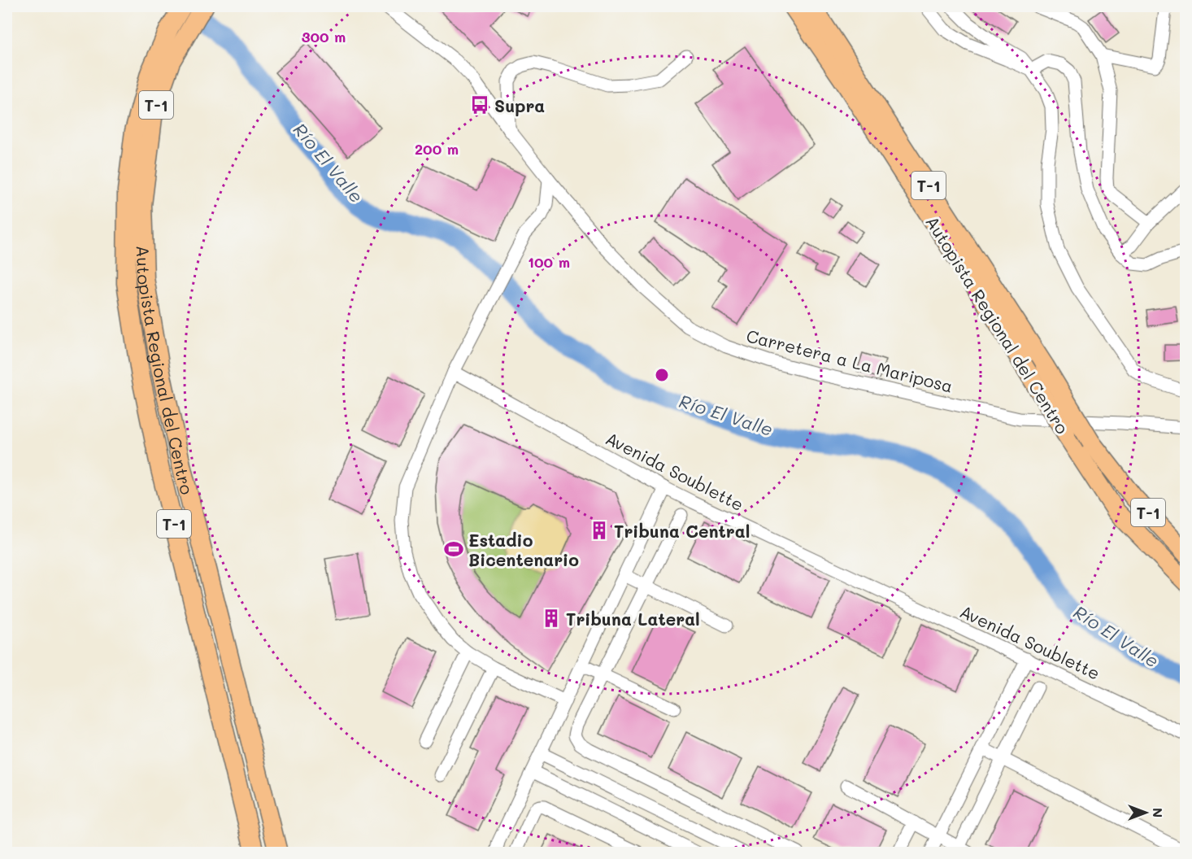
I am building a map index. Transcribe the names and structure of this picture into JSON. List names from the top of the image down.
{
  "streets": {
    "highway": ["T-1", "Autopista Regional del Centro"],
    "street": ["Carretera a La Mariposa", "Avenida Soublette"]
  },
  "water": ["Río El Valle"],
  "places": {
    "bus stop": ["Supra"],
    "building": ["Tribuna Central", "Tribuna Lateral"],
    "sports": ["Estadio Bicentenario"]
  },
  "north": "right",
  "rings": ["300 m", "200 m", "100 m"]
}
